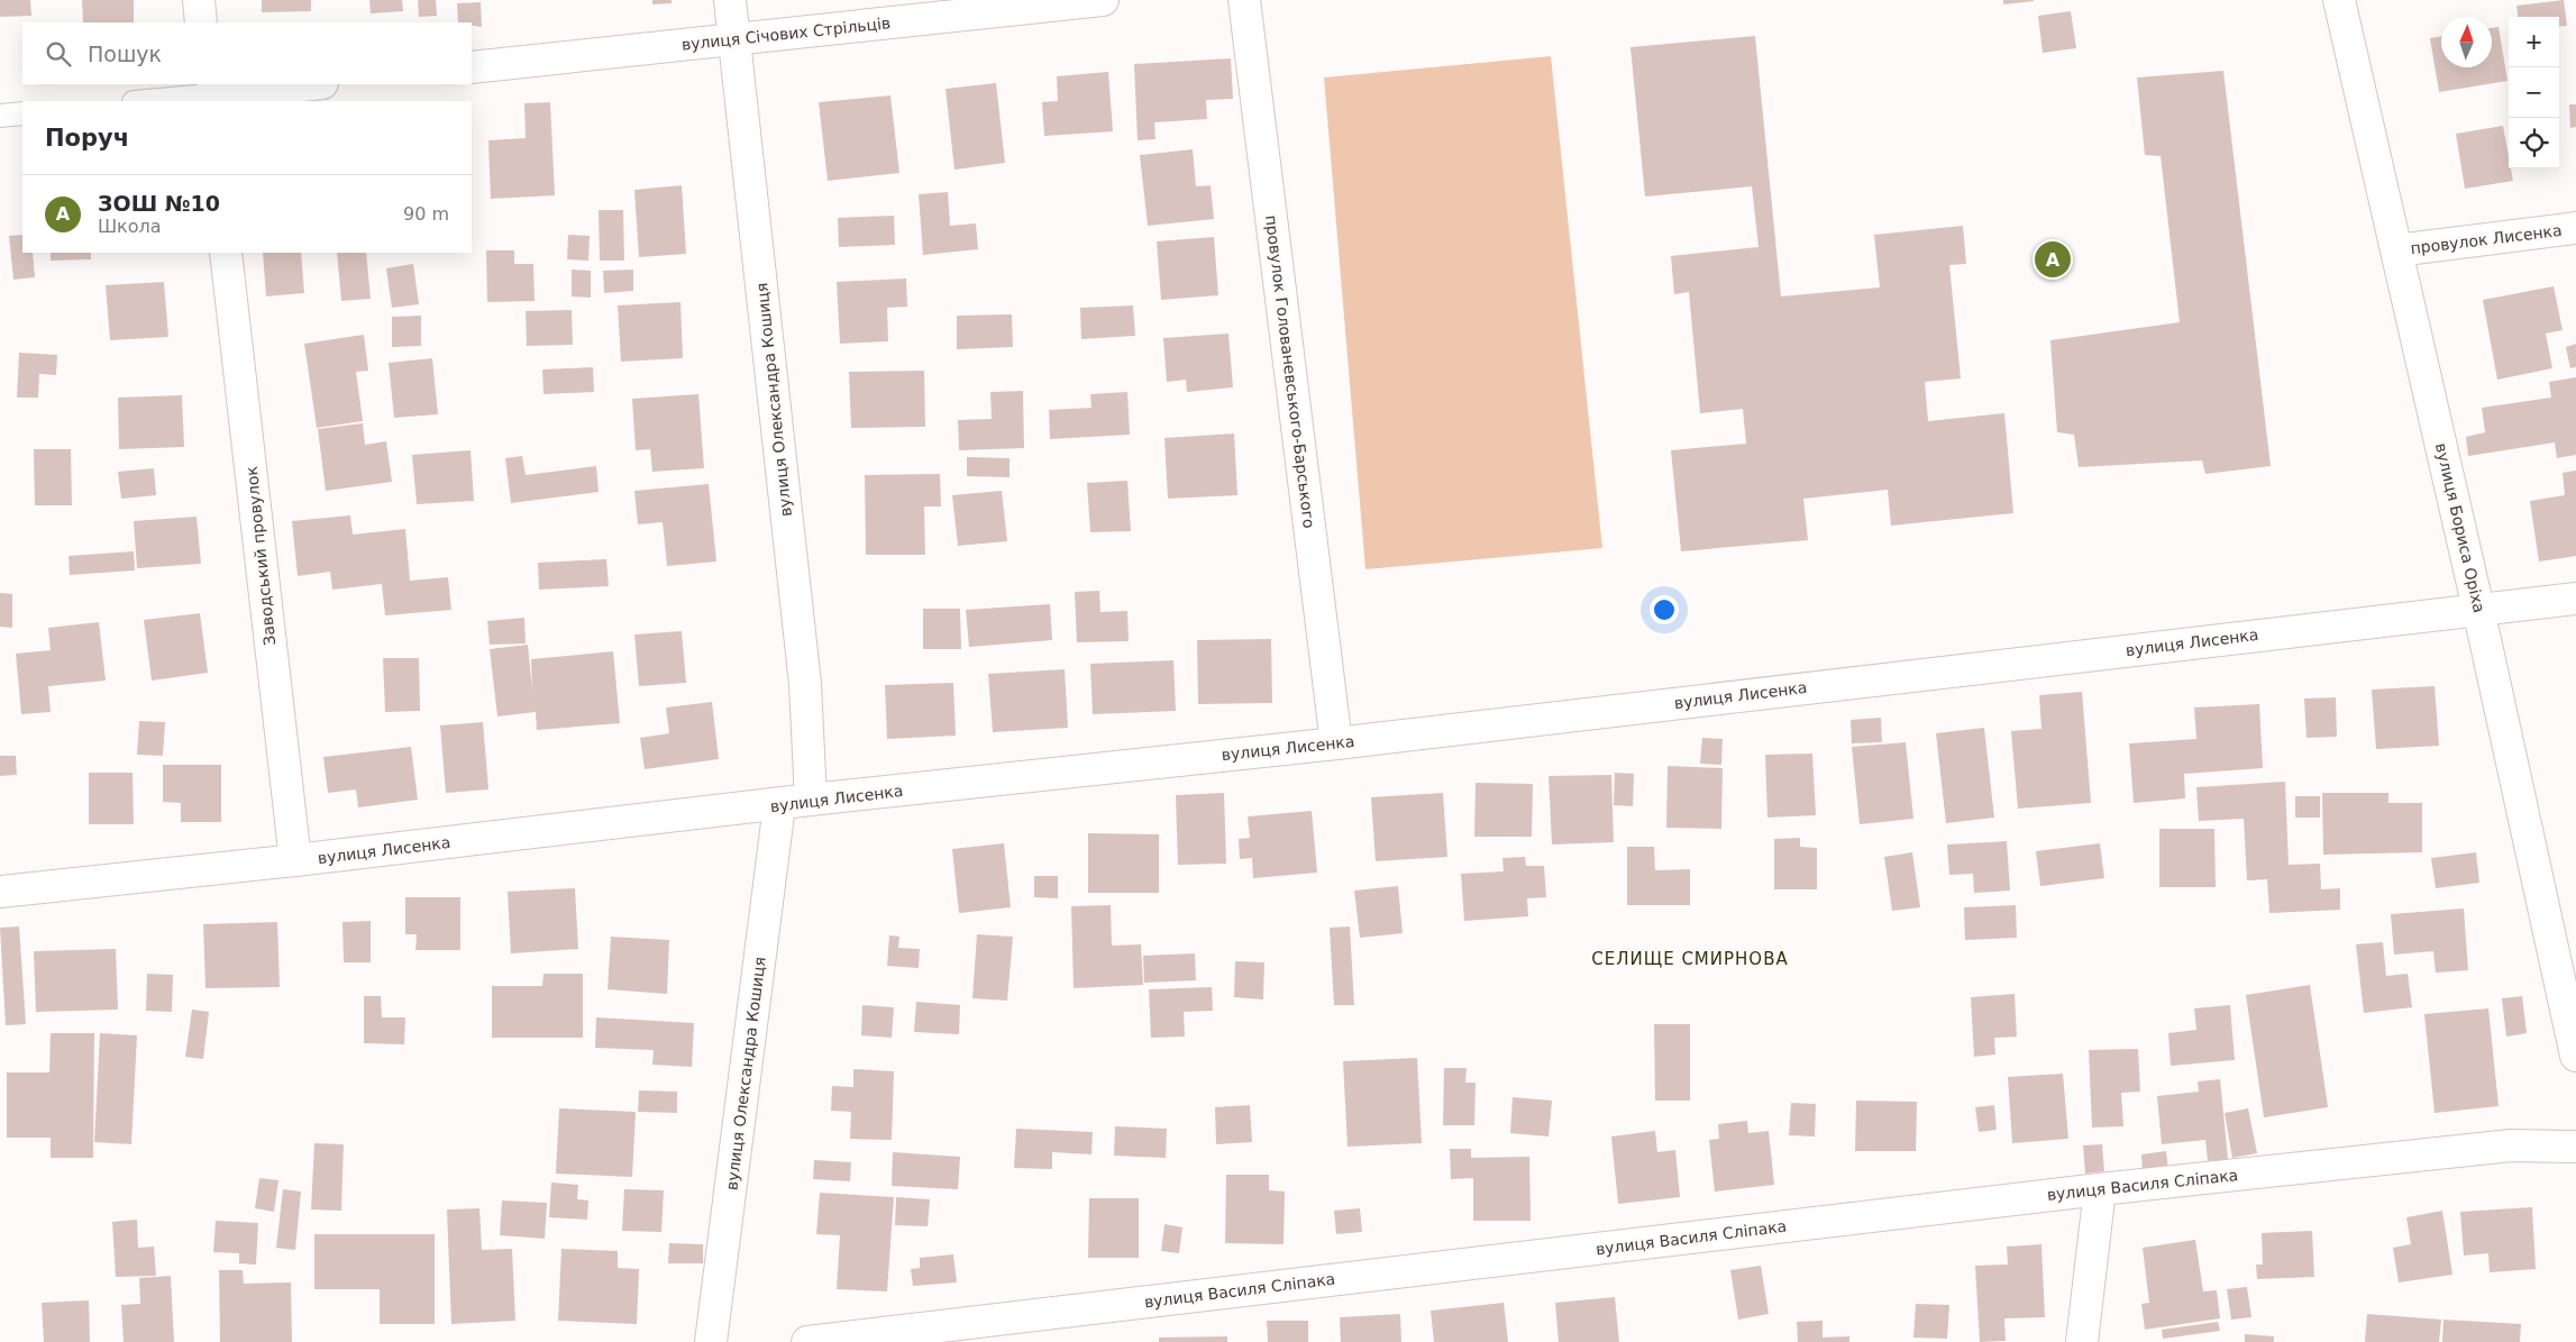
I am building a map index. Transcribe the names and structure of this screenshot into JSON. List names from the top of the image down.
{
  "streets": {
    "street": [
      "вулиця Січових Стрільців",
      "провулок Лисенка",
      "провулок Голованевського-Барського",
      "вулиця Олександра Кошиця",
      "вулиця Бориса Оріха",
      "Заводський провулок",
      "вулиця Лисенка",
      "вулиця Василя Сліпака"
    ]
  },
  "crossings": [
    ["вулиця Січових Стрільців", "вулиця Олександра Кошиця"],
    ["провулок Лисенка", "вулиця Бориса Оріха"],
    ["провулок Голованевського-Барського", "вулиця Лисенка"],
    ["вулиця Олександра Кошиця", "вулиця Лисенка"],
    ["вулиця Бориса Оріха", "вулиця Лисенка"],
    ["Заводський провулок", "вулиця Лисенка"]
  ],
  "districts": ["СЕЛИЩЕ СМИРНОВА"],
  "north": "top",
  "page": {
    "map_buttons": ["+", "−"],
    "search": "Пошук",
    "heading": "Поруч",
    "list": [
      {
        "mark": "A",
        "name": "ЗОШ №10",
        "note": "Школа",
        "value": "90 m"
      }
    ],
    "pins": "A"
  }
}
